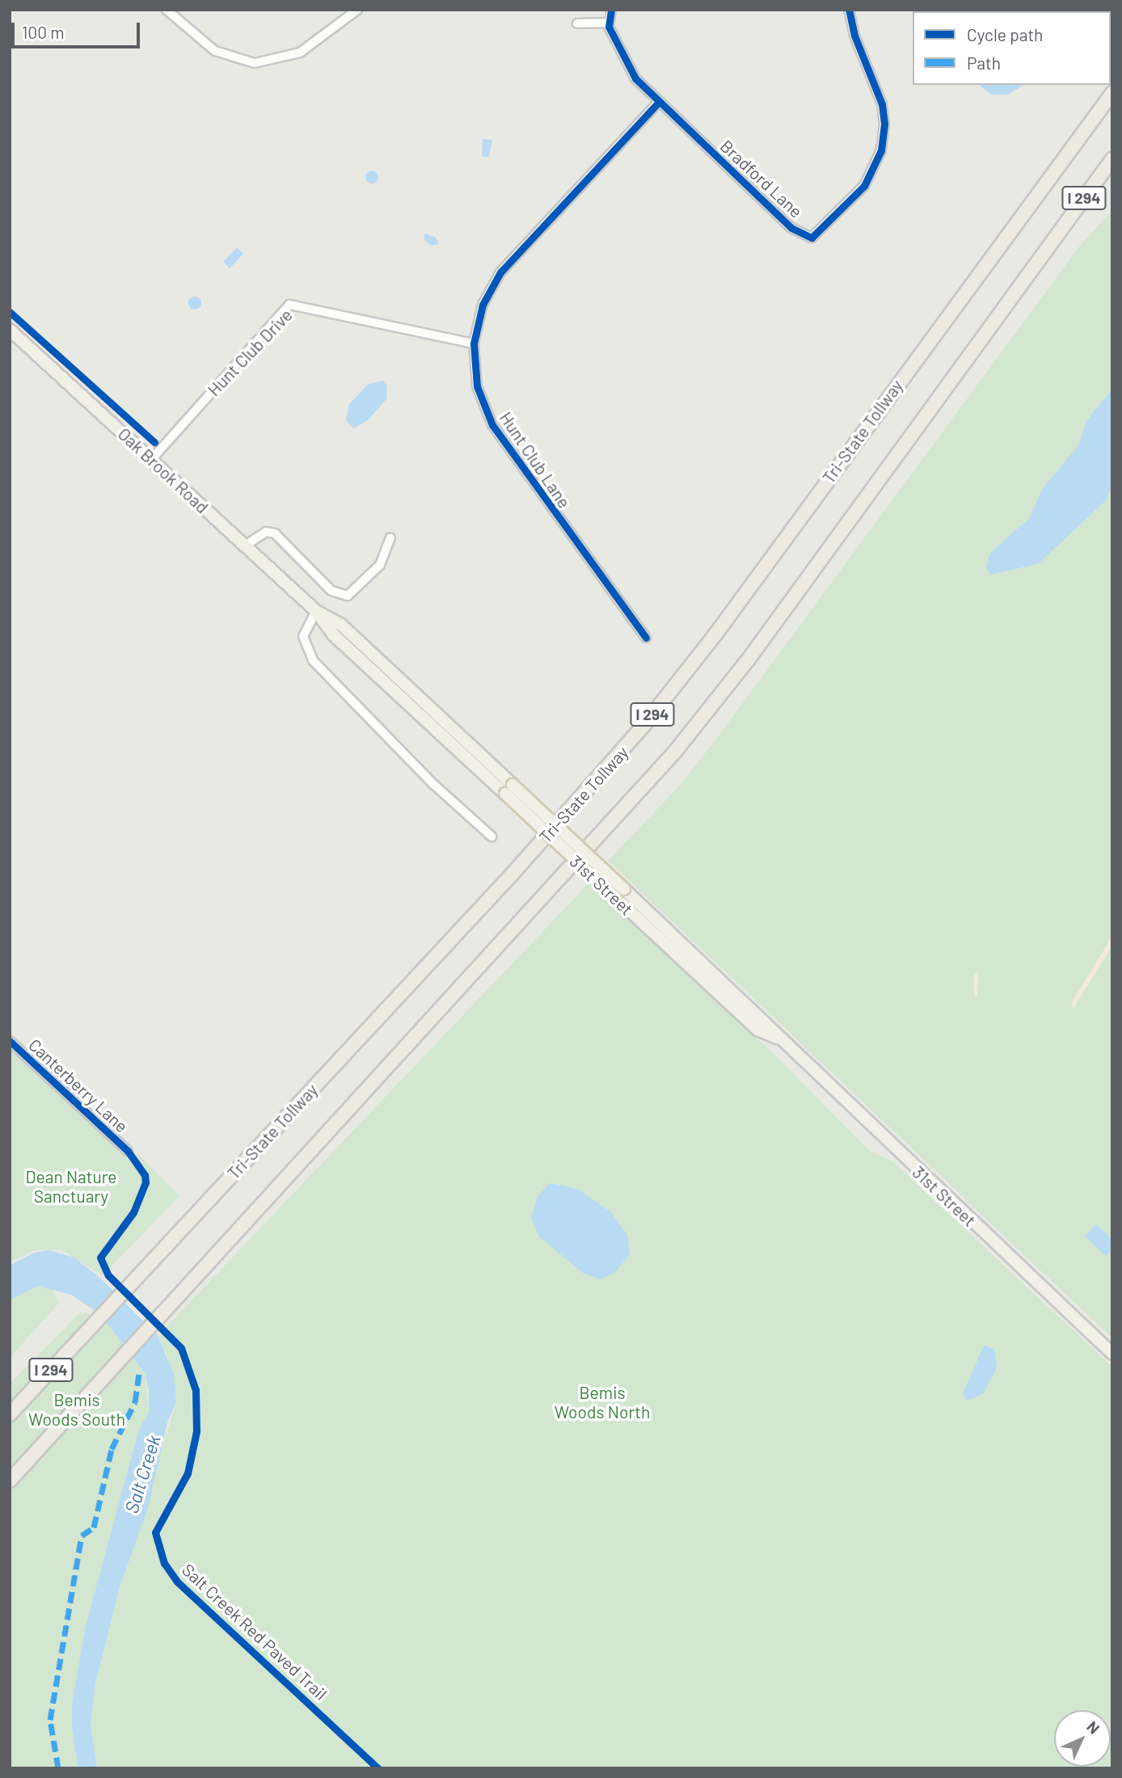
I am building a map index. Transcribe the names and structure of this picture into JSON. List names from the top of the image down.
{
  "streets": {
    "highway": ["I 294", "Tri-State Tollway"],
    "main road": ["Oak Brook Road", "31st Street"],
    "street": [
      "Bradford Lane",
      "Hunt Club Drive",
      "Hunt Club Lane",
      "Canterberry Lane"
    ],
    "cycle path": ["Salt Creek Red Paved Trail"]
  },
  "crossings": [
    ["Bradford Lane", "Hunt Club Lane"],
    ["Hunt Club Drive", "Hunt Club Lane"],
    ["Hunt Club Drive", "Oak Brook Road"],
    ["Oak Brook Road", "31st Street"]
  ],
  "water": ["Salt Creek"],
  "parks": ["Dean Nature Sanctuary", "Bemis Woods North", "Bemis Woods South"],
  "legend": ["Cycle path", "Path"],
  "scale_bar": "100 m",
  "north": "top right"
}
